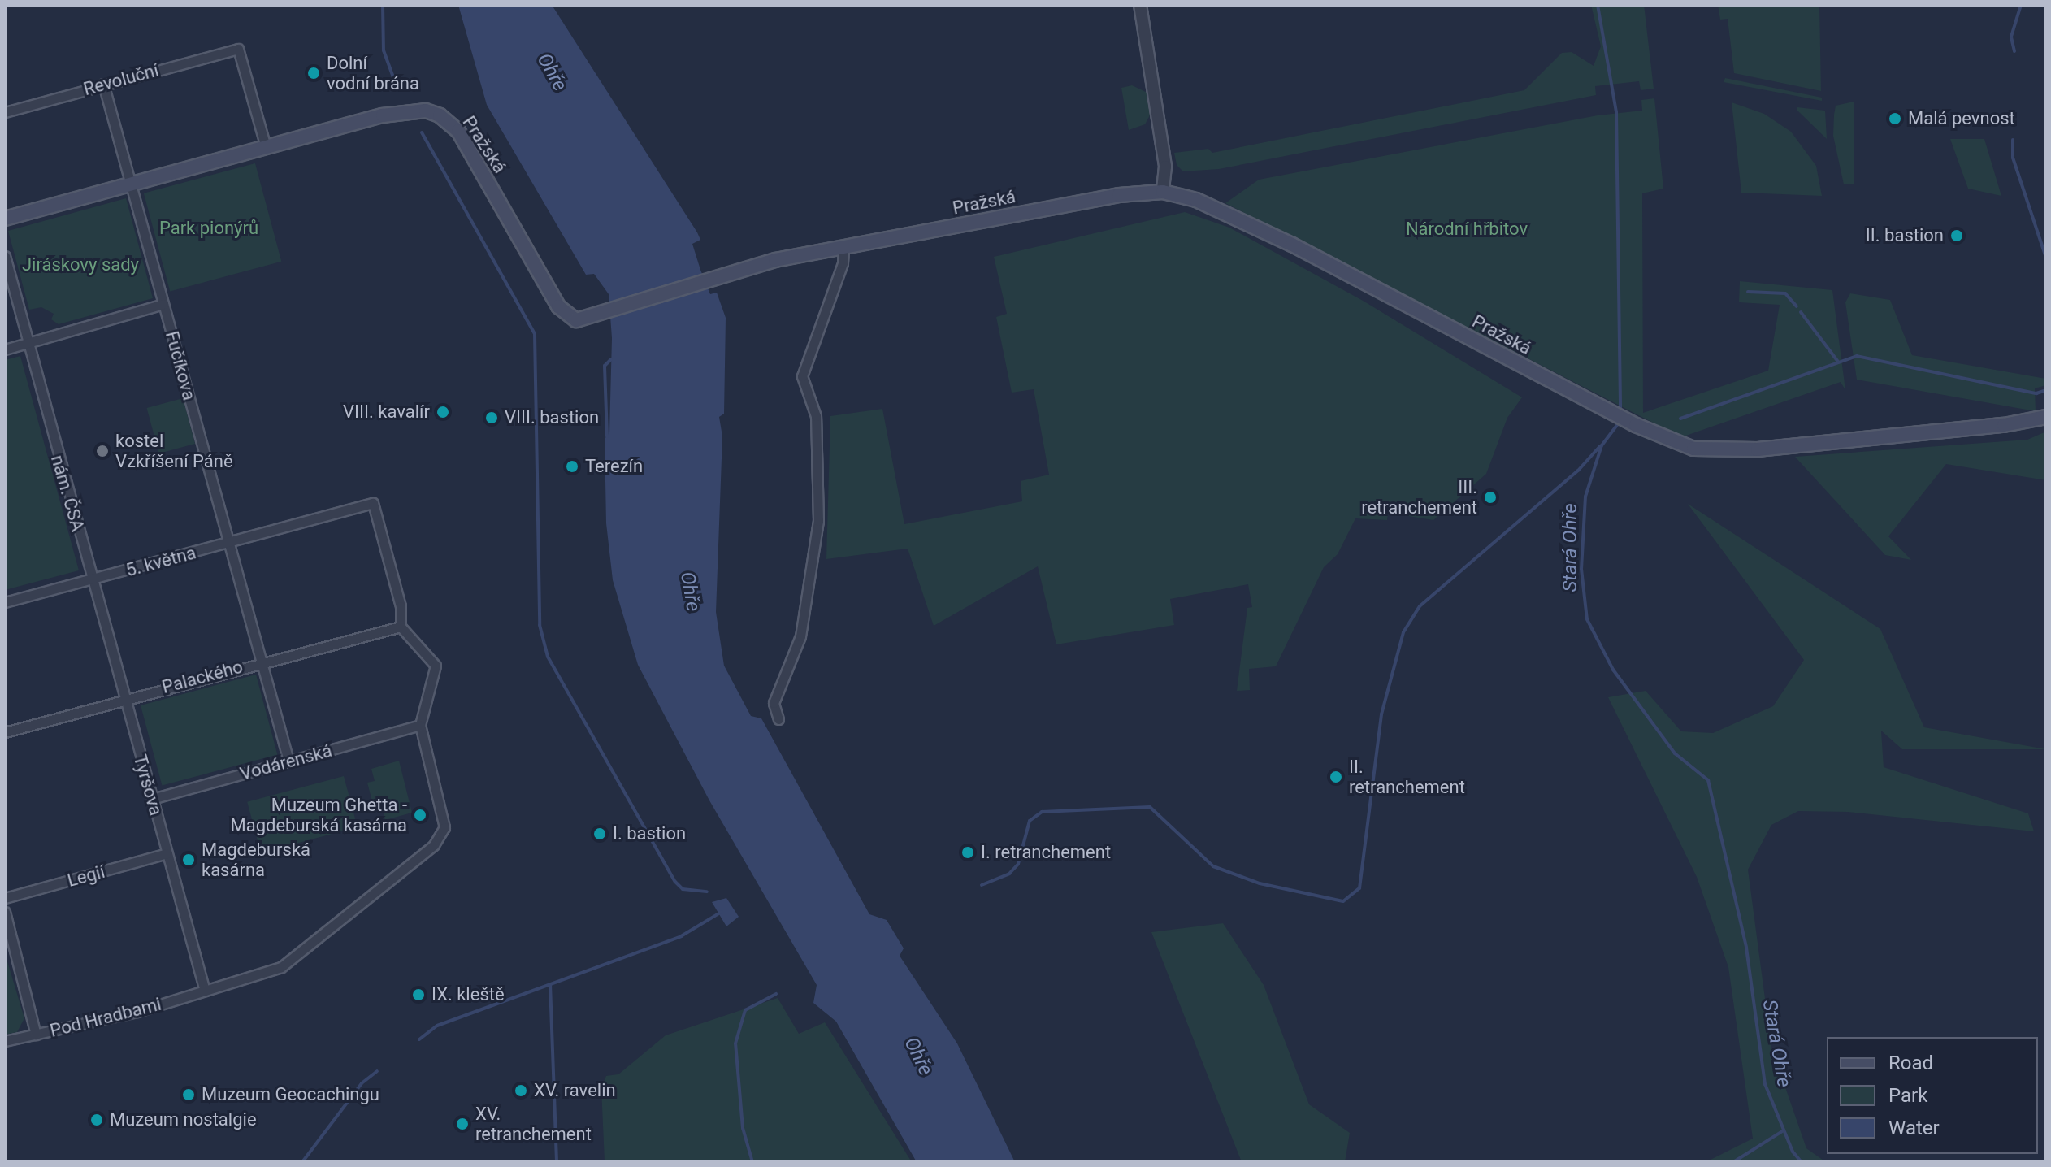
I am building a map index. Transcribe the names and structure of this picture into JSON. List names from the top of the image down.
{
  "streets": {
    "main road": ["Pražská"],
    "street": [
      "Revoluční",
      "Fučíkova",
      "nám. ČSA",
      "5. května",
      "Palackého",
      "Vodárenská",
      "Tyršova",
      "Legií",
      "Pod Hradbami"
    ]
  },
  "crossings": [
    ["Revoluční", "Pražská"],
    ["Revoluční", "Fučíkova"],
    ["Pražská", "Fučíkova"],
    ["Fučíkova", "5. května"],
    ["Fučíkova", "Palackého"],
    ["Fučíkova", "Vodárenská"],
    ["nám. ČSA", "5. května"],
    ["nám. ČSA", "Tyršova"],
    ["5. května", "Palackého"],
    ["5. května", "Tyršova"],
    ["Palackého", "Tyršova"],
    ["Vodárenská", "Tyršova"],
    ["Vodárenská", "Pod Hradbami"],
    ["Tyršova", "Legií"],
    ["Tyršova", "Pod Hradbami"]
  ],
  "water": ["Ohře", "Stará Ohře"],
  "parks": ["Park pionýrů", "Národní hřbitov", "Jiráskovy sady"],
  "places": [
    "Dolní vodní brána",
    "Malá pevnost",
    "II. bastion",
    "VIII. kavalír",
    "VIII. bastion",
    "kostel Vzkříšení Páně",
    "Terezín",
    "III. retranchement",
    "II. retranchement",
    "Muzeum Ghetta - Magdeburská kasárna",
    "I. bastion",
    "I. retranchement",
    "Magdeburská kasárna",
    "IX. kleště",
    "XV. ravelin",
    "Muzeum Geocachingu",
    "Muzeum nostalgie",
    "XV. retranchement"
  ],
  "legend": ["Road", "Park", "Water"]
}
